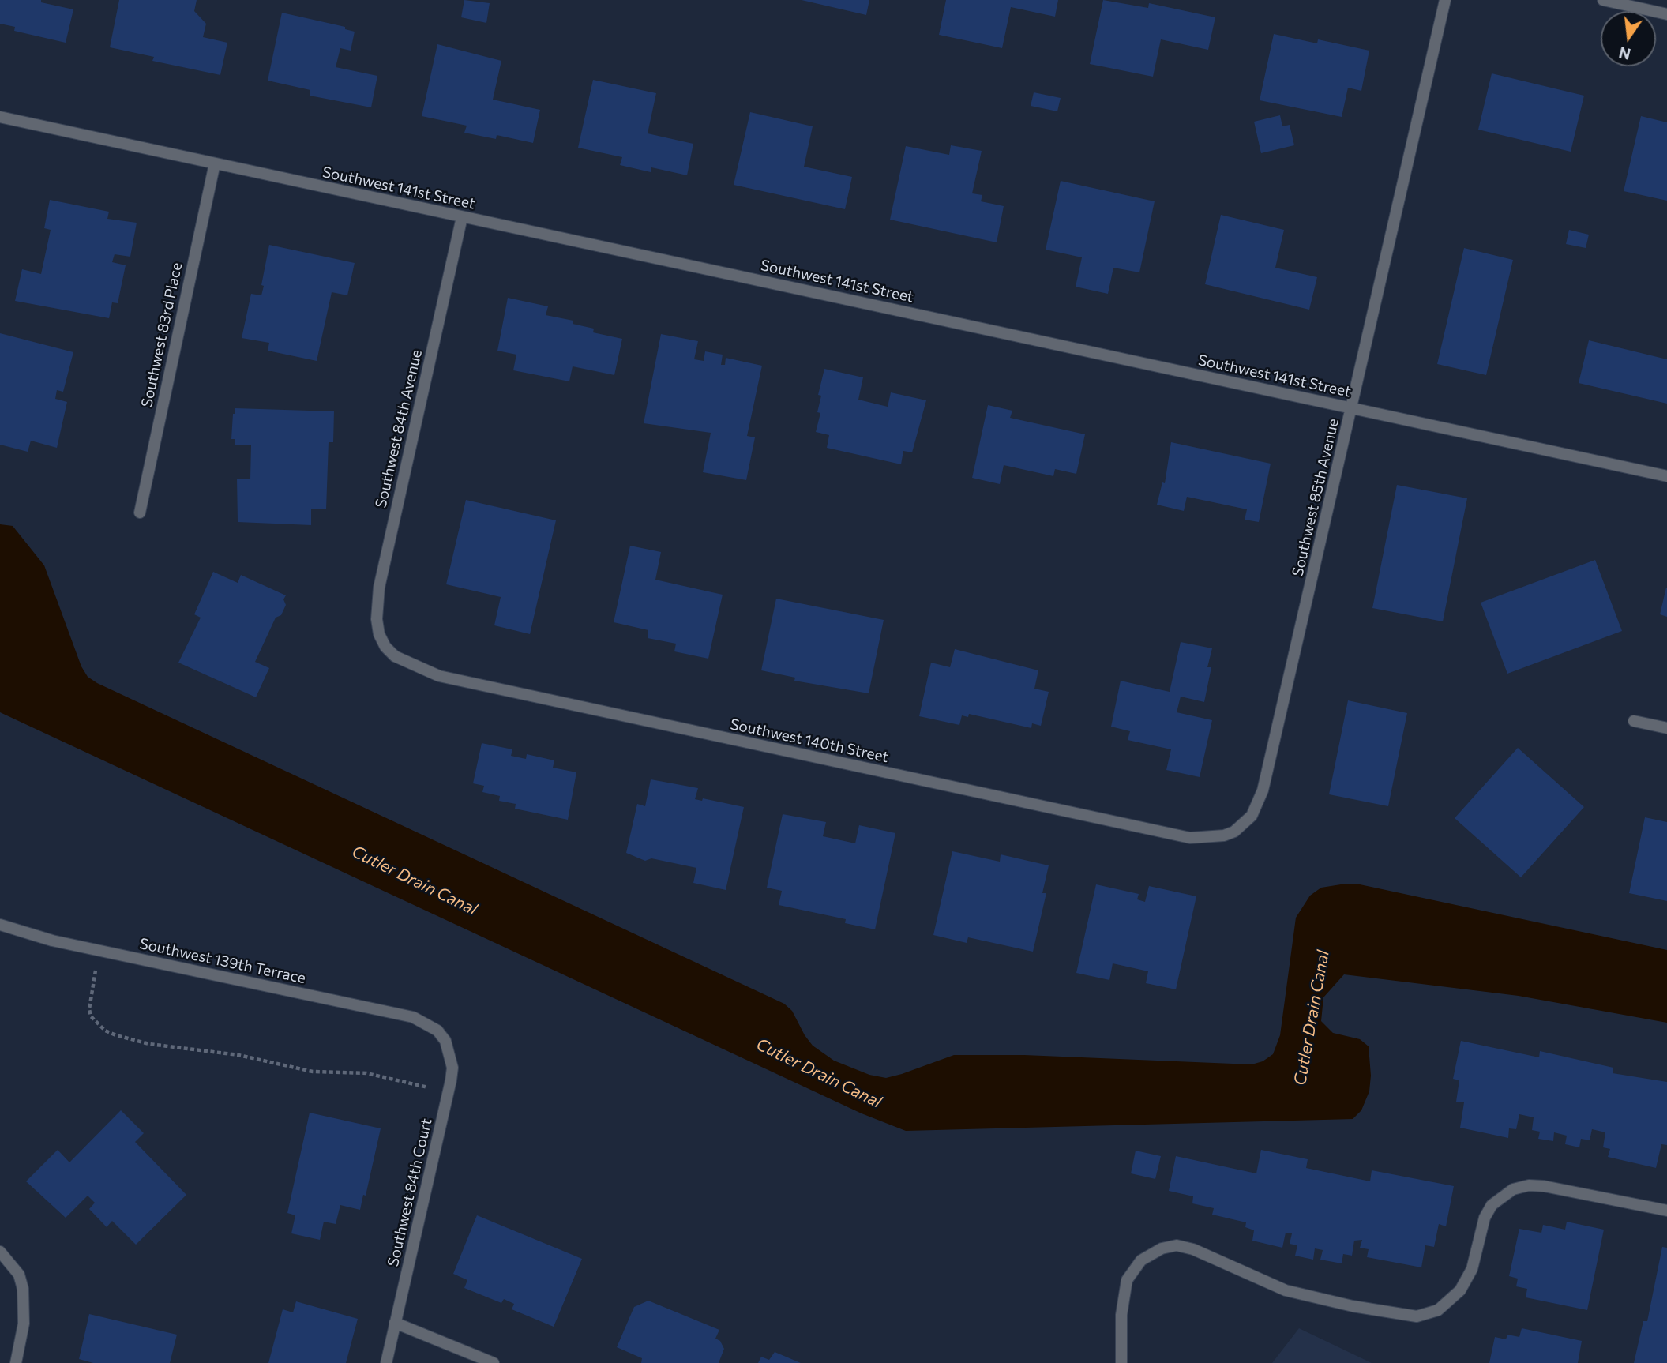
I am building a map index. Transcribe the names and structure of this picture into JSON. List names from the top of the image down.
{
  "streets": {
    "street": [
      "Southwest 141st Street",
      "Southwest 83rd Place",
      "Southwest 84th Avenue",
      "Southwest 85th Avenue",
      "Southwest 140th Street",
      "Southwest 139th Terrace",
      "Southwest 84th Court"
    ]
  },
  "crossings": [
    ["Southwest 141st Street", "Southwest 83rd Place"],
    ["Southwest 141st Street", "Southwest 84th Avenue"],
    ["Southwest 141st Street", "Southwest 85th Avenue"],
    ["Southwest 84th Avenue", "Southwest 140th Street"],
    ["Southwest 85th Avenue", "Southwest 140th Street"],
    ["Southwest 139th Terrace", "Southwest 84th Court"]
  ],
  "water": ["Cutler Drain Canal"],
  "north": "bottom"
}
